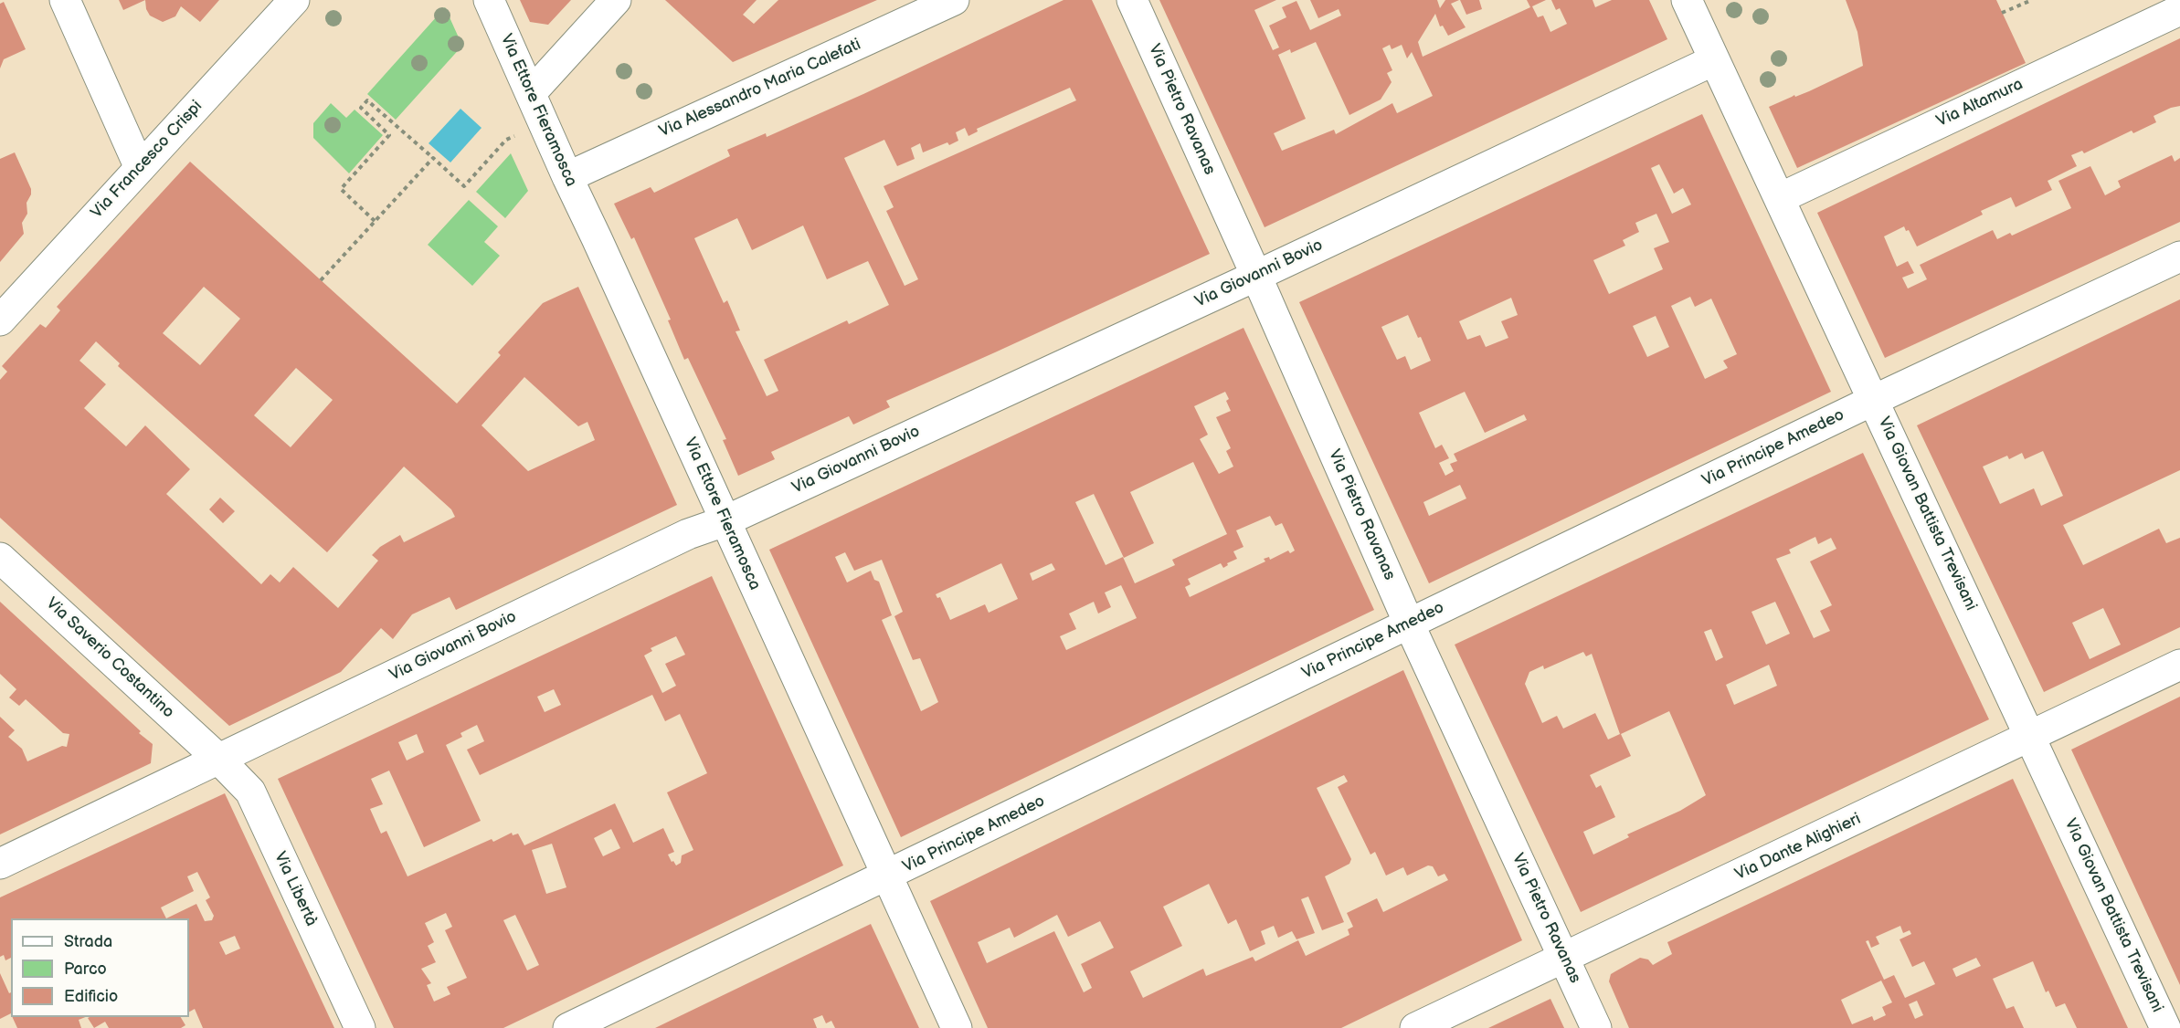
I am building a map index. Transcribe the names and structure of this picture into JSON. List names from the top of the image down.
{
  "streets": {
    "street": [
      "Via Alessandro Maria Calefati",
      "Via Altamura",
      "Via Pietro Ravanas",
      "Via Ettore Fieramosca",
      "Via Francesco Crispi",
      "Via Giovanni Bovio",
      "Via Principe Amedeo",
      "Via Giovan Battista Trevisani",
      "Via Saverio Costantino",
      "Via Dante Alighieri",
      "Via Libertà"
    ]
  },
  "crossings": [
    ["Via Alessandro Maria Calefati", "Via Ettore Fieramosca"],
    ["Via Altamura", "Via Giovan Battista Trevisani"],
    ["Via Pietro Ravanas", "Via Giovanni Bovio"],
    ["Via Pietro Ravanas", "Via Principe Amedeo"],
    ["Via Pietro Ravanas", "Via Dante Alighieri"],
    ["Via Ettore Fieramosca", "Via Giovanni Bovio"],
    ["Via Ettore Fieramosca", "Via Principe Amedeo"],
    ["Via Giovanni Bovio", "Via Giovan Battista Trevisani"],
    ["Via Giovanni Bovio", "Via Saverio Costantino"],
    ["Via Giovanni Bovio", "Via Libertà"],
    ["Via Principe Amedeo", "Via Giovan Battista Trevisani"],
    ["Via Giovan Battista Trevisani", "Via Dante Alighieri"],
    ["Via Saverio Costantino", "Via Libertà"]
  ],
  "legend": ["Strada", "Parco", "Edificio"]
}
